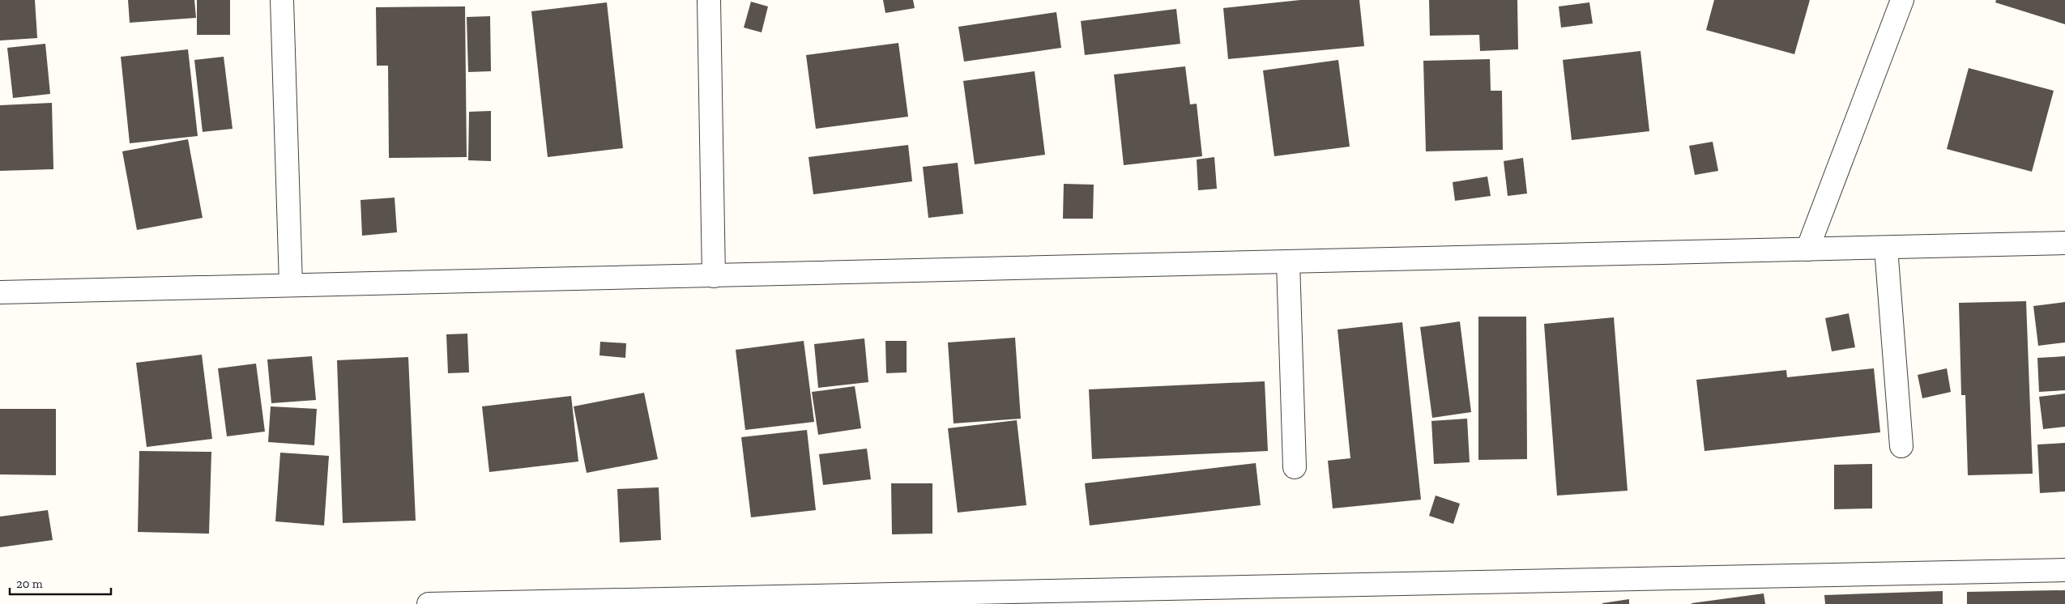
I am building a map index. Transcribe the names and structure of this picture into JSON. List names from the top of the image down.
{
  "scale_bar": "20 m"
}
